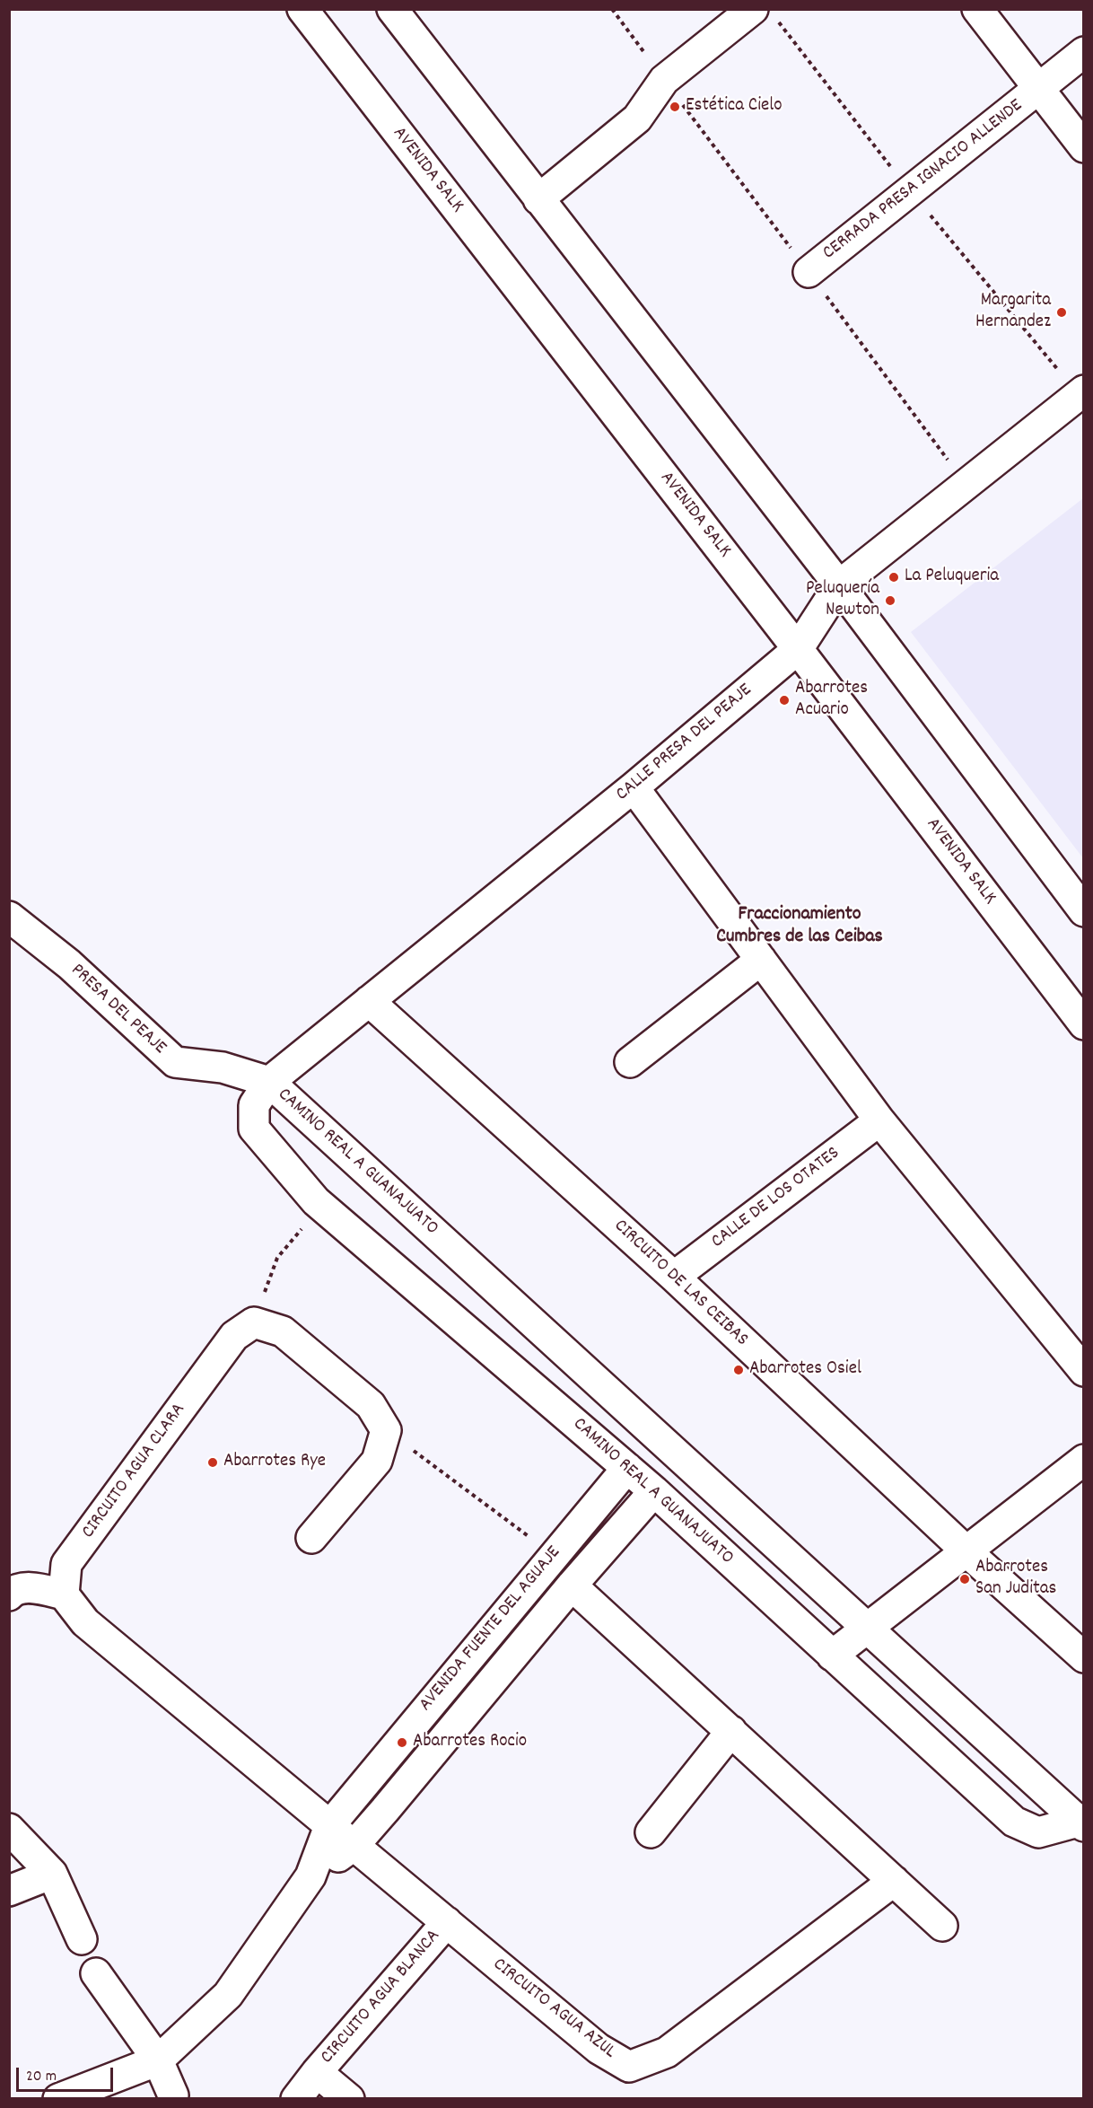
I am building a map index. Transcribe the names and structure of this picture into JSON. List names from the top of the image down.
{
  "streets": {
    "street": [
      "AVENIDA SALK",
      "CERRADA PRESA IGNACIO ALLENDE",
      "CALLE PRESA DEL PEAJE",
      "PRESA DEL PEAJE",
      "CAMINO REAL A GUANAJUATO",
      "CALLE DE LOS OTATES",
      "CIRCUITO DE LAS CEIBAS",
      "CIRCUITO AGUA CLARA",
      "AVENIDA FUENTE DEL AGUAJE",
      "CIRCUITO AGUA BLANCA",
      "CIRCUITO AGUA AZUL"
    ]
  },
  "crossings": [
    ["AVENIDA SALK", "CALLE PRESA DEL PEAJE"],
    ["CALLE PRESA DEL PEAJE", "PRESA DEL PEAJE"],
    ["CALLE PRESA DEL PEAJE", "CAMINO REAL A GUANAJUATO"],
    ["CALLE PRESA DEL PEAJE", "CIRCUITO DE LAS CEIBAS"],
    ["PRESA DEL PEAJE", "CAMINO REAL A GUANAJUATO"],
    ["CAMINO REAL A GUANAJUATO", "AVENIDA FUENTE DEL AGUAJE"],
    ["CALLE DE LOS OTATES", "CIRCUITO DE LAS CEIBAS"],
    ["AVENIDA FUENTE DEL AGUAJE", "CIRCUITO AGUA AZUL"],
    ["CIRCUITO AGUA BLANCA", "CIRCUITO AGUA AZUL"]
  ],
  "districts": ["Fraccionamiento Cumbres de las Ceibas"],
  "places": [
    "Estética Cielo",
    "Margarita Hernandez",
    "La Peluqueria",
    "Peluquería Newton",
    "Abarrotes Acuario",
    "Abarrotes Osiel",
    "Abarrotes Rye",
    "Abarrotes San Juditas",
    "Abarrotes Rocio"
  ],
  "scale_bar": "20 m"
}
